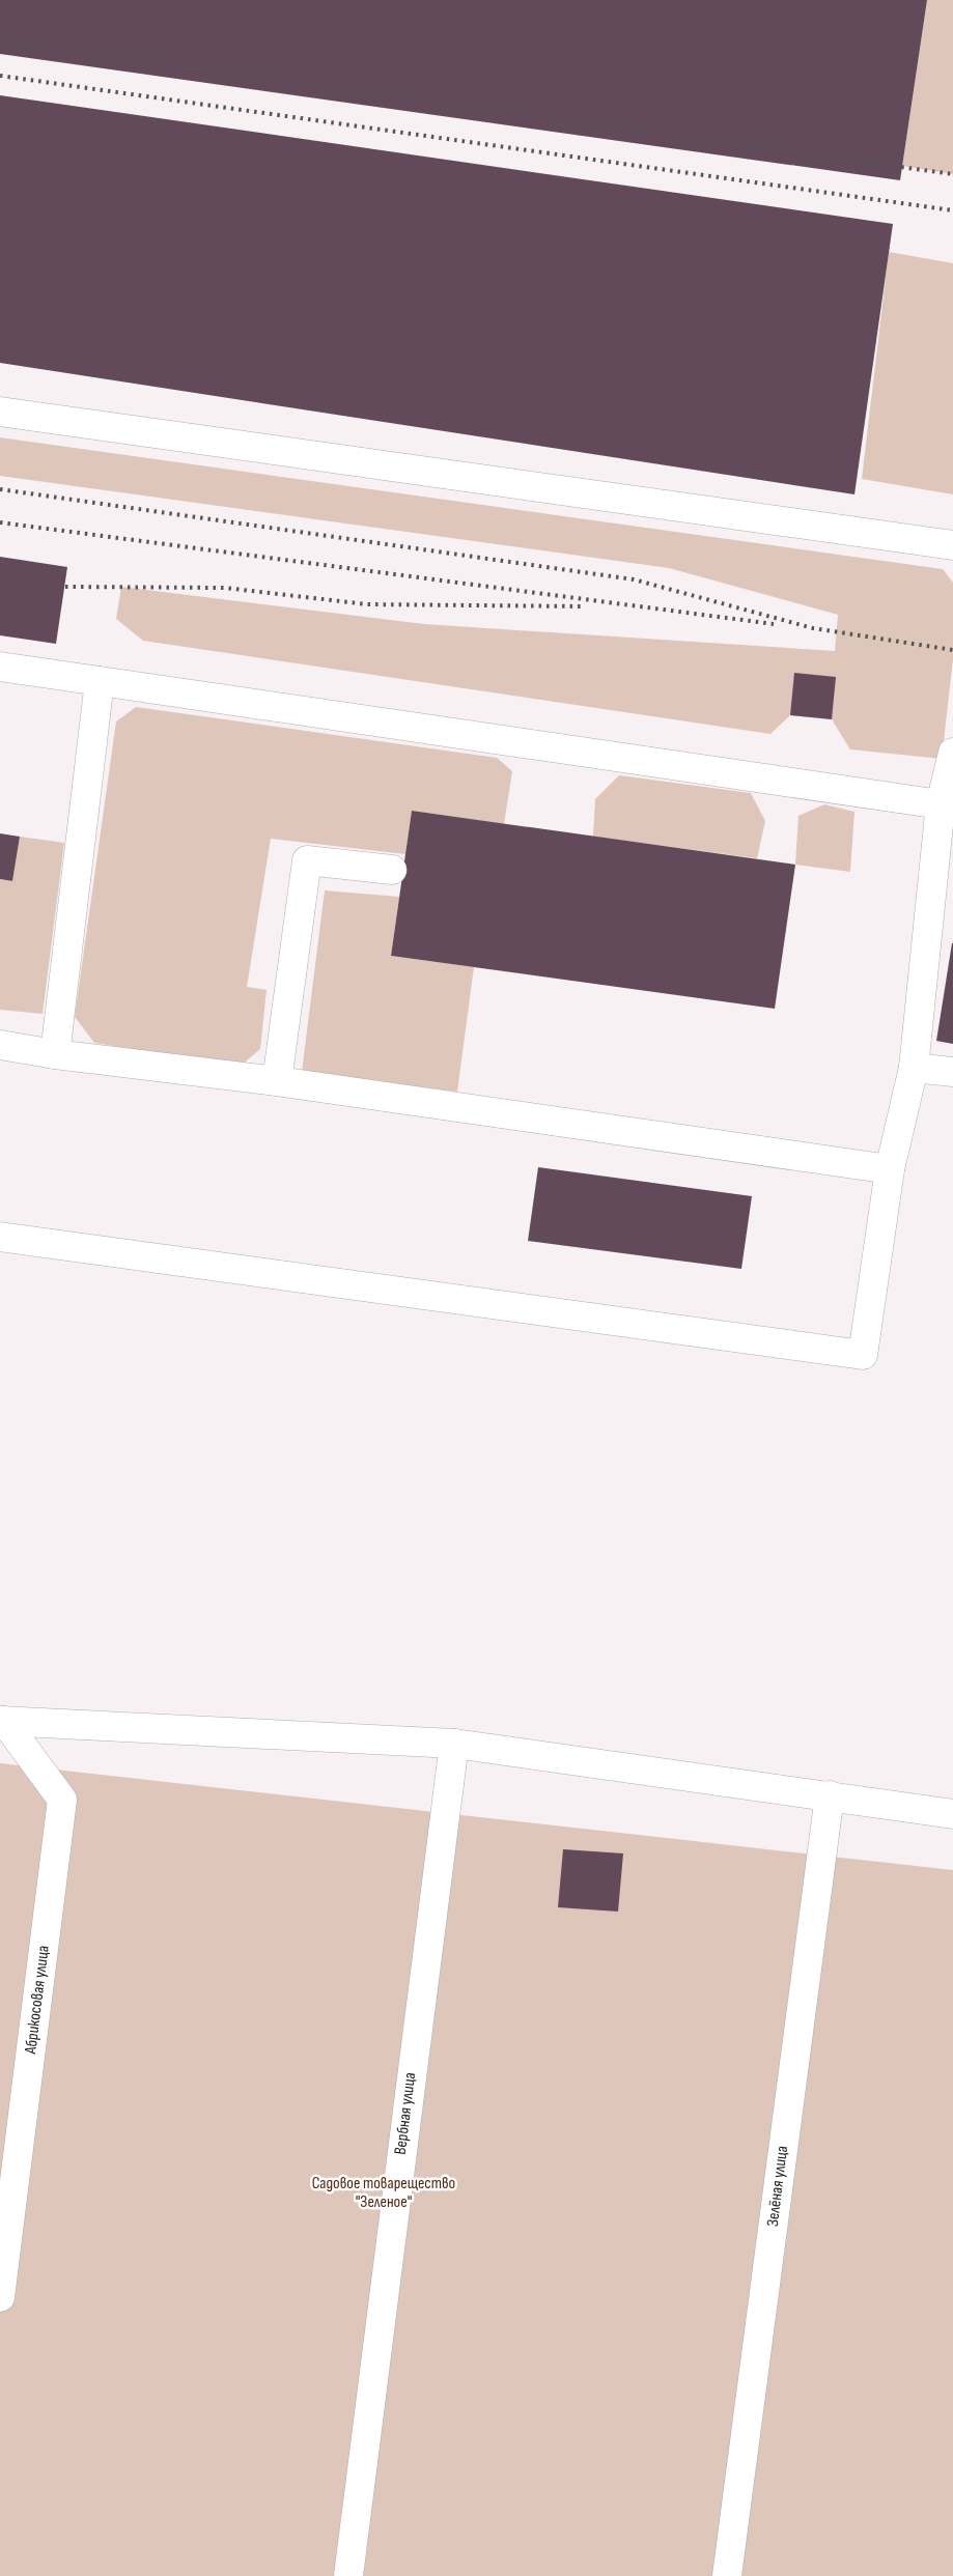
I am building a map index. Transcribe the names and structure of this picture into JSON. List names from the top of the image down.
{
  "streets": {
    "street": ["Абрикосовая улица", "Вербная улица", "Зелёная улица"]
  },
  "parks": ["Садовое товарещество \"Зеленое\""]
}
